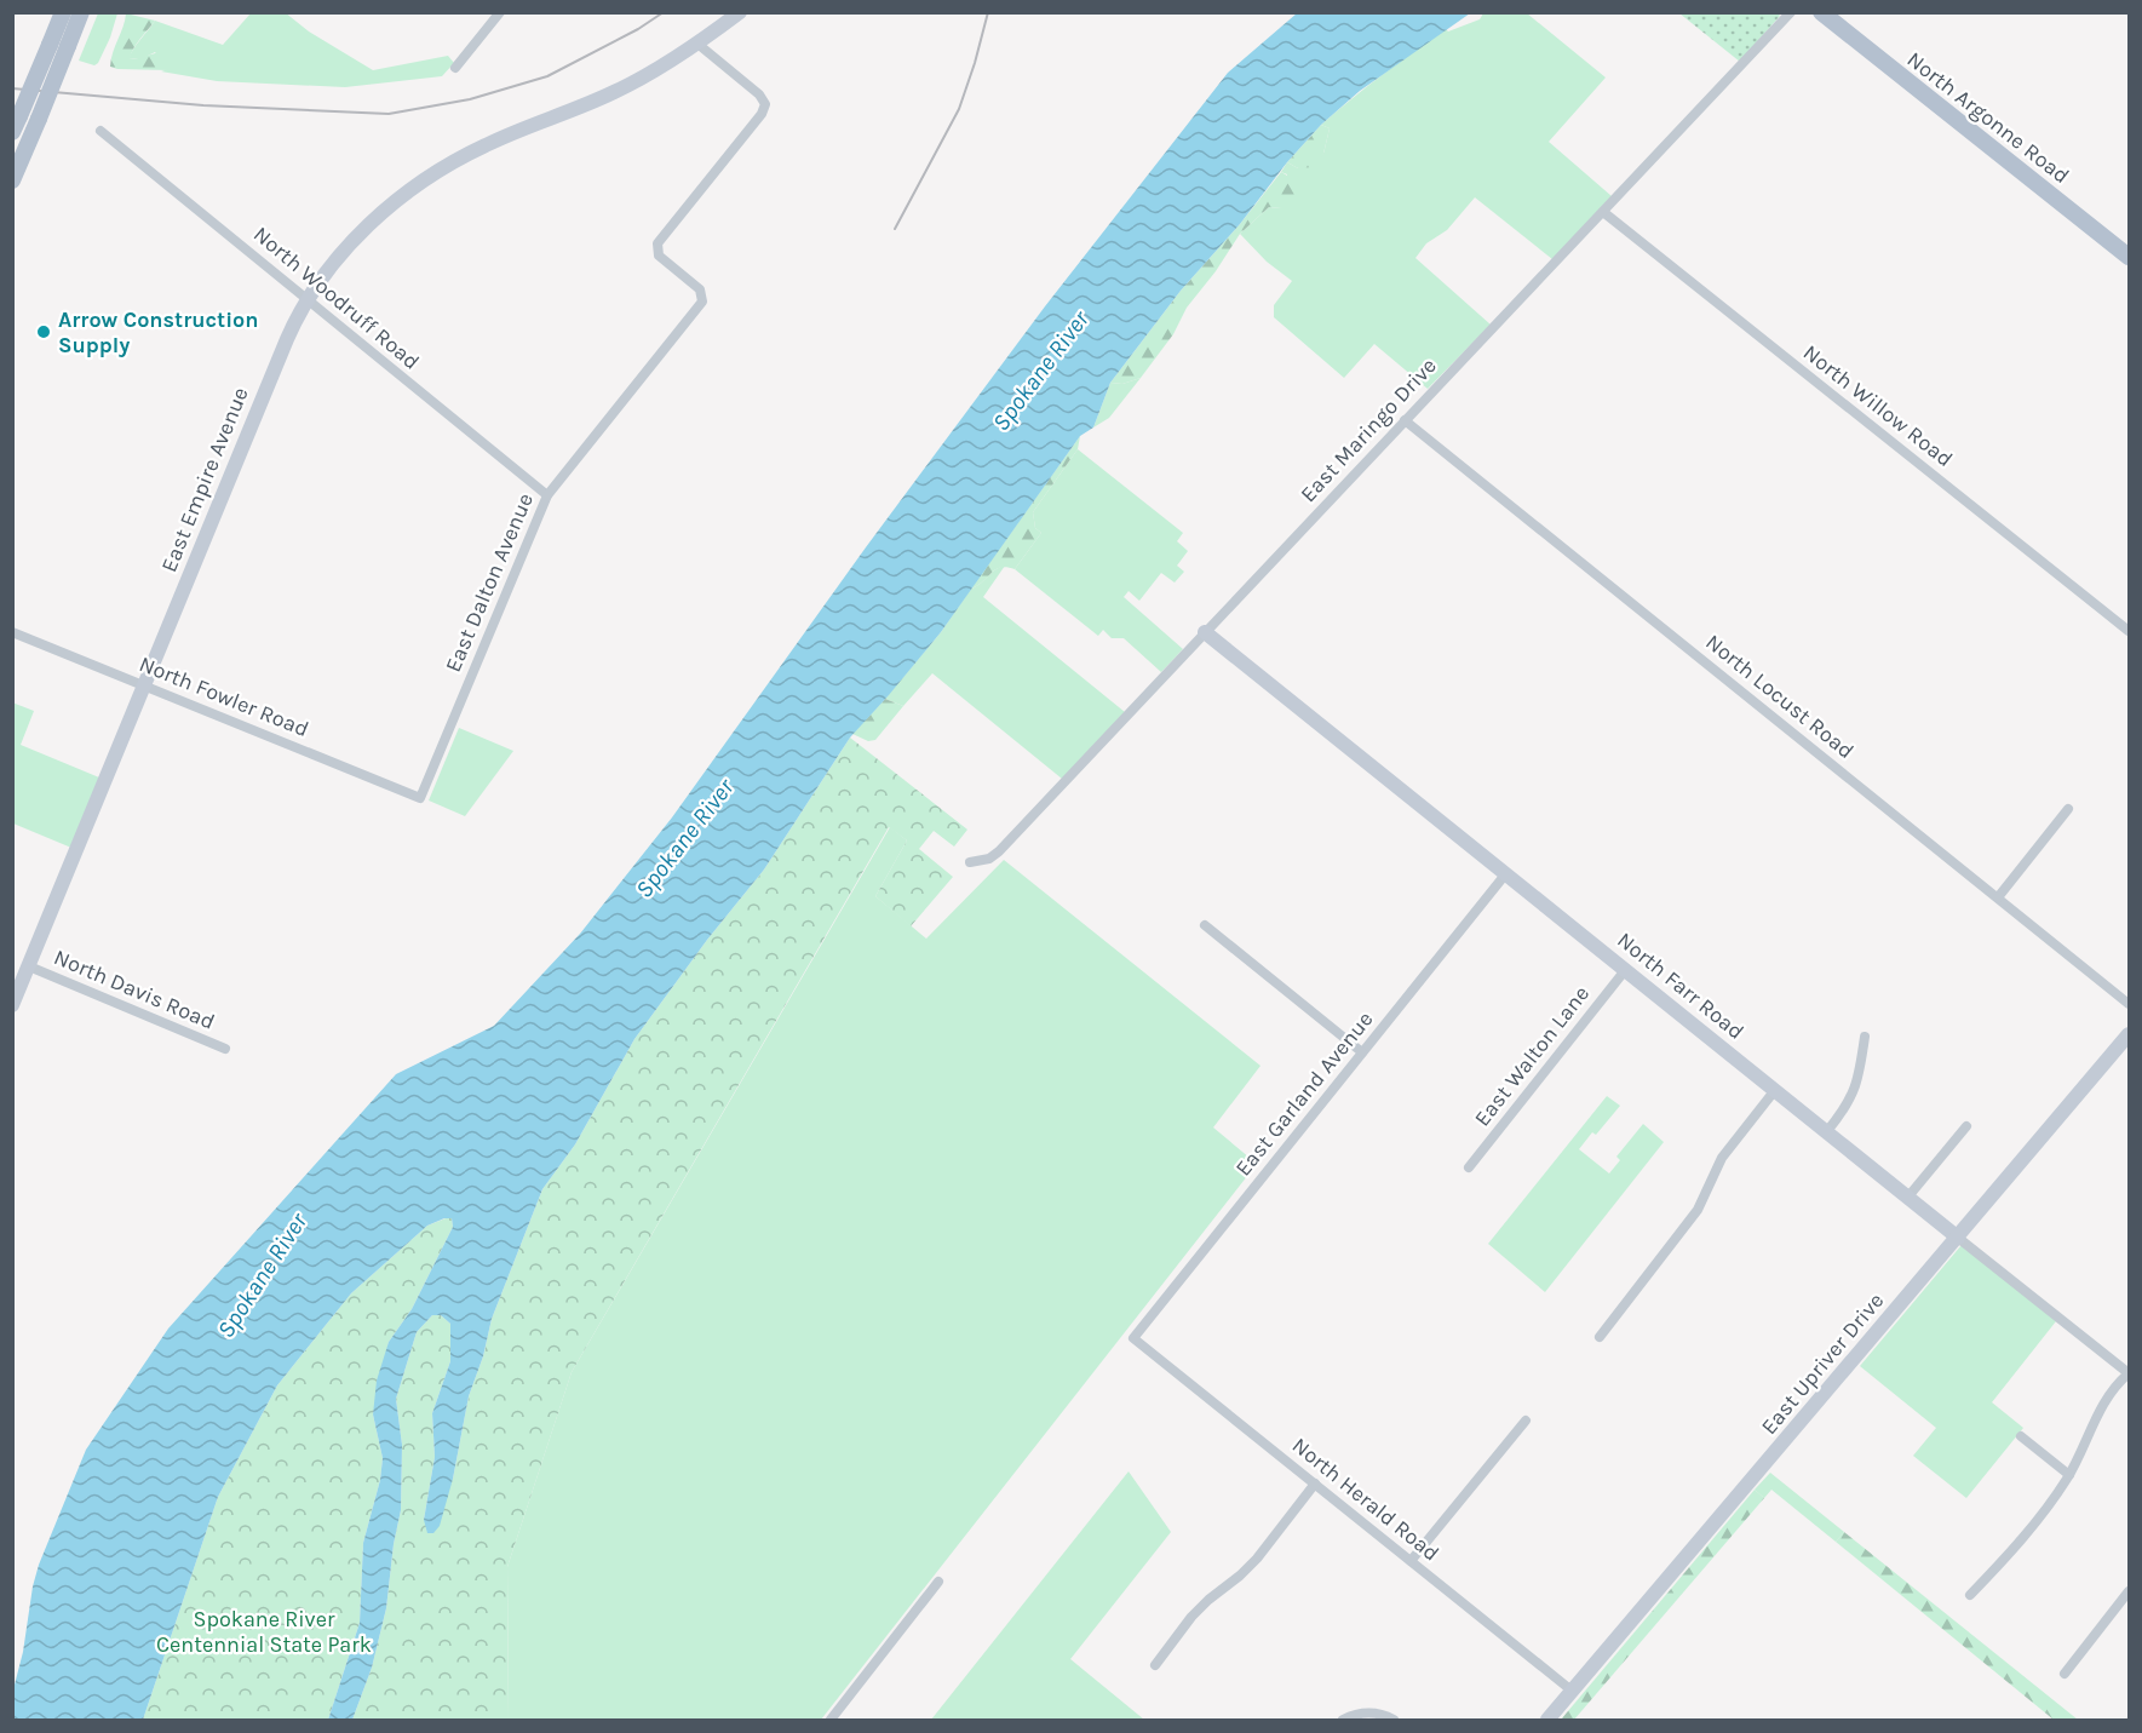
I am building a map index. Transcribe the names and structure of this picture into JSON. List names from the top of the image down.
{
  "streets": {
    "main road": ["North Argonne Road"],
    "street": [
      "North Woodruff Road",
      "North Willow Road",
      "East Maringo Drive",
      "East Empire Avenue",
      "East Dalton Avenue",
      "North Fowler Road",
      "North Locust Road",
      "North Farr Road",
      "North Davis Road",
      "East Walton Lane",
      "East Garland Avenue",
      "East Upriver Drive",
      "North Herald Road"
    ]
  },
  "crossings": [
    ["North Woodruff Road", "East Empire Avenue"],
    ["North Woodruff Road", "East Dalton Avenue"],
    ["North Willow Road", "East Maringo Drive"],
    ["East Maringo Drive", "North Locust Road"],
    ["East Maringo Drive", "North Farr Road"],
    ["East Empire Avenue", "East Dalton Avenue"],
    ["East Empire Avenue", "North Fowler Road"],
    ["East Empire Avenue", "North Davis Road"],
    ["East Dalton Avenue", "North Fowler Road"],
    ["North Farr Road", "East Walton Lane"],
    ["North Farr Road", "East Garland Avenue"],
    ["North Farr Road", "East Upriver Drive"],
    ["East Garland Avenue", "North Herald Road"],
    ["East Upriver Drive", "North Herald Road"]
  ],
  "water": ["Spokane River"],
  "parks": ["Spokane River Centennial State Park"],
  "places": ["Arrow Construction Supply"]
}
